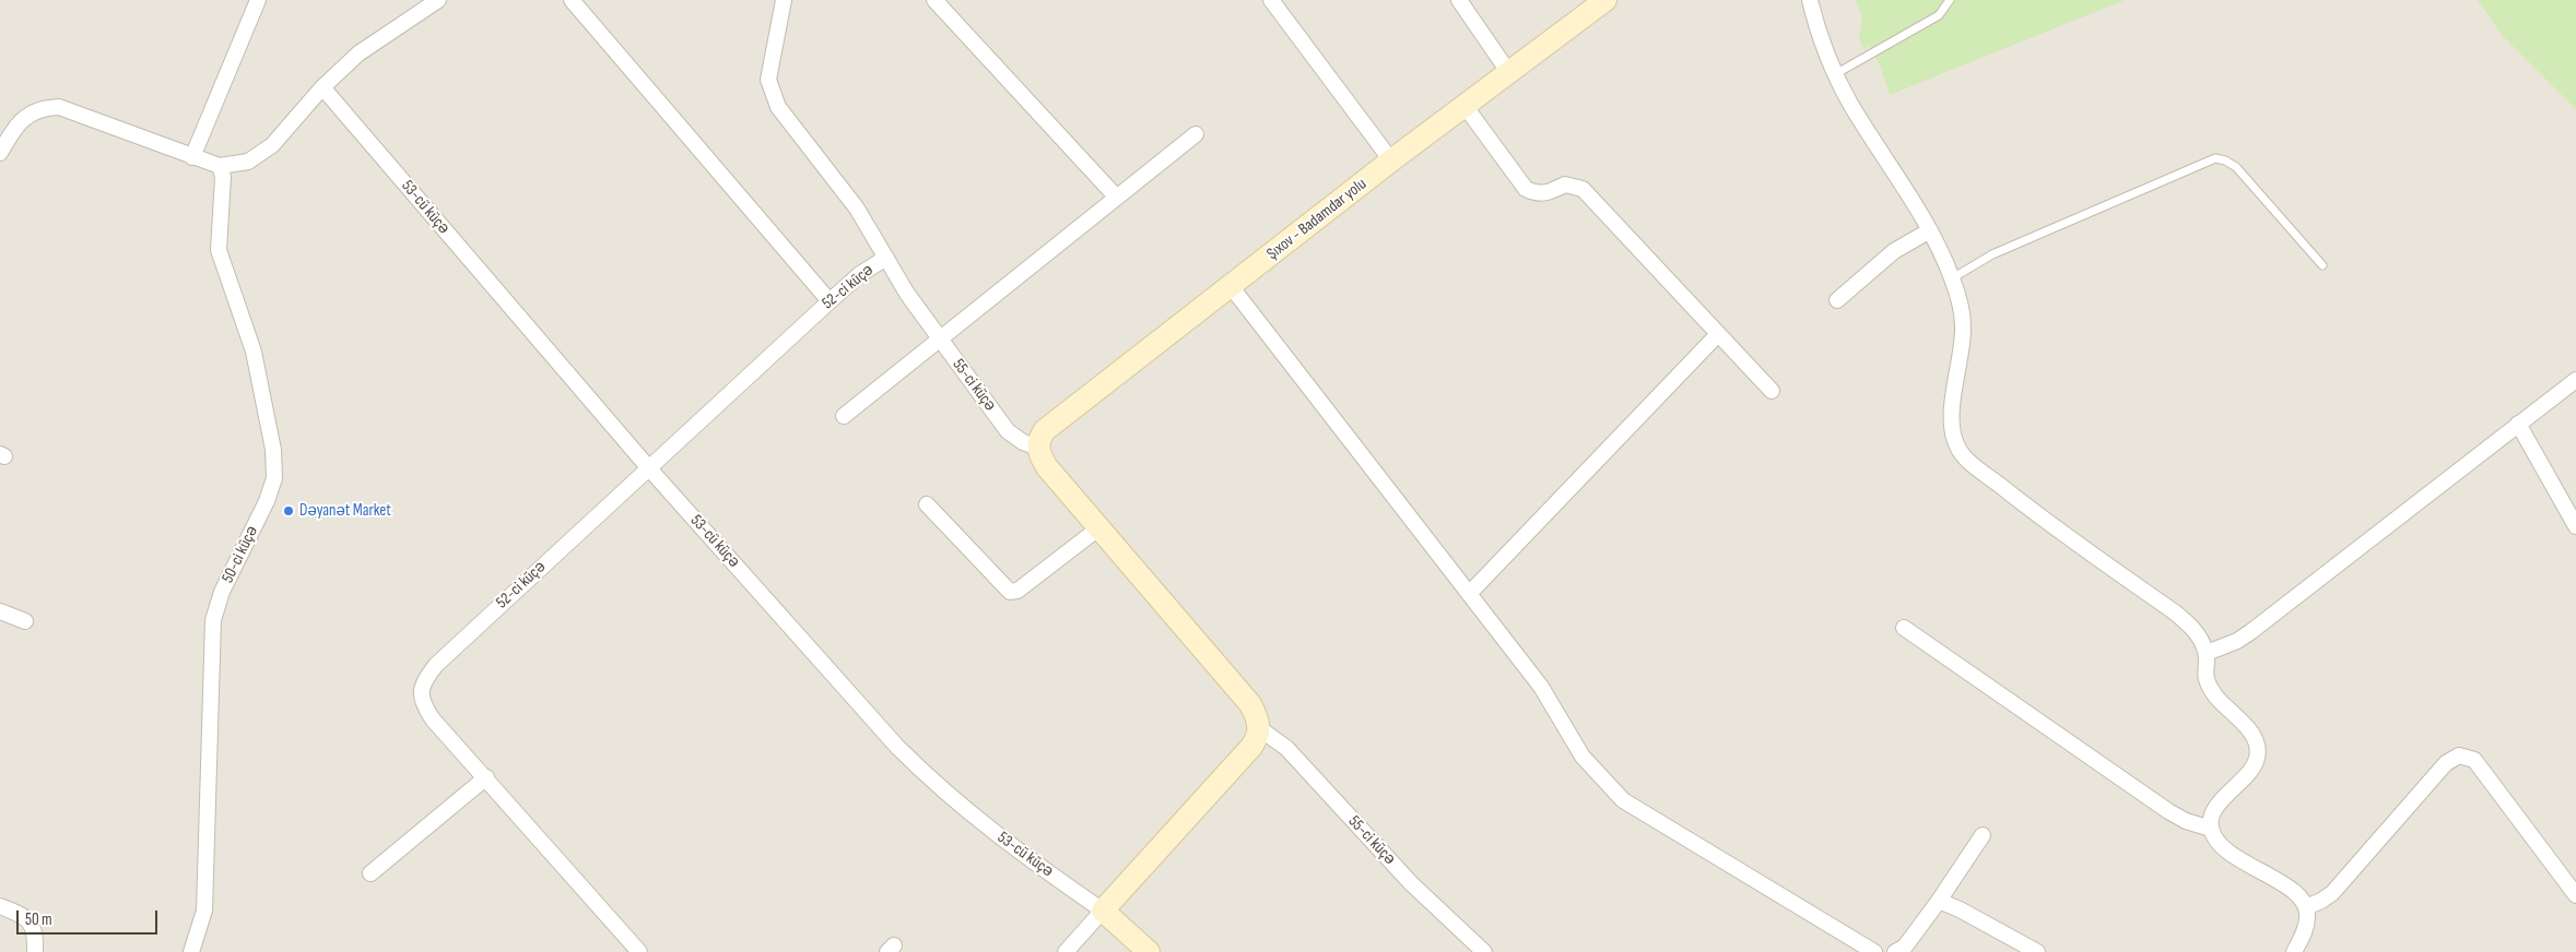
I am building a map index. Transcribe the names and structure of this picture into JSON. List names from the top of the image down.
{
  "streets": {
    "street": [
      "53-cü küçə",
      "Şıxov - Badamdar yolu",
      "52-ci küçə",
      "55-ci küçə",
      "50-ci küçə"
    ]
  },
  "crossings": [
    ["53-cü küçə", "52-ci küçə"],
    ["Şıxov - Badamdar yolu", "55-ci küçə"],
    ["52-ci küçə", "55-ci küçə"]
  ],
  "places": ["Dəyanət Market"],
  "scale_bar": "50 m"
}
